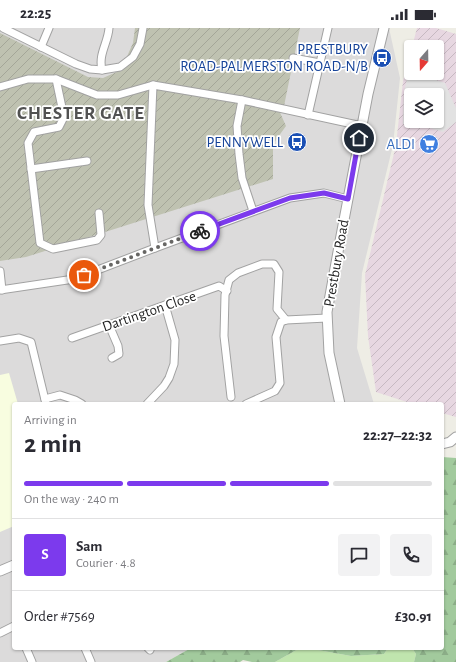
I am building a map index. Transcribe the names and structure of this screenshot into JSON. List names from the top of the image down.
{
  "streets": {
    "street": ["Prestbury Road", "Dartington Close"]
  },
  "districts": ["CHESTER GATE"],
  "places": {
    "bus stop": ["PRESTBURY ROAD-PALMERSTON ROAD-N/B", "PENNYWELL"],
    "supermarket": ["ALDI"]
  },
  "north": "bottom",
  "page": {
    "status": "22:25",
    "heading": ["2 min", "Arriving in", "22:27–22:32"],
    "panel": [
      "Sam",
      "Courier · 4.8",
      "Order #7569",
      "£30.91"
    ],
    "bar": "On the way · 240 m",
    "round": "S"
  }
}
